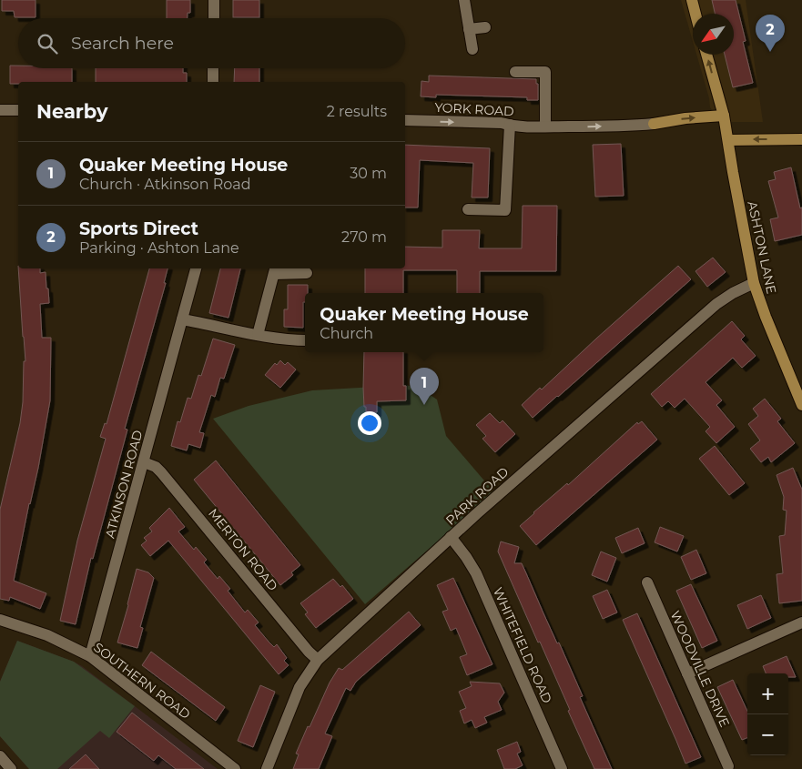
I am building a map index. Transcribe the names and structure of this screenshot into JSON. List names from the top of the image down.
{
  "streets": {
    "main road": ["ASHTON LANE"],
    "street": [
      "YORK ROAD",
      "ATKINSON ROAD",
      "PARK ROAD",
      "MERTON ROAD",
      "WHITEFIELD ROAD",
      "WOODVILLE DRIVE",
      "SOUTHERN ROAD"
    ]
  },
  "crossings": [
    ["ASHTON LANE", "PARK ROAD"],
    ["ATKINSON ROAD", "MERTON ROAD"],
    ["ATKINSON ROAD", "SOUTHERN ROAD"],
    ["PARK ROAD", "MERTON ROAD"],
    ["PARK ROAD", "WHITEFIELD ROAD"]
  ],
  "one_way": ["YORK ROAD"],
  "north": "bottom left",
  "page": {
    "pins": ["2", "1"],
    "search": "Search here",
    "heading": ["Nearby", "2 results"],
    "list": [
      {
        "mark": "1",
        "name": "Quaker Meeting House",
        "note": "Church · Atkinson Road",
        "value": "30 m"
      },
      {
        "mark": "2",
        "name": "Sports Direct",
        "note": "Parking · Ashton Lane",
        "value": "270 m"
      }
    ],
    "popup": ["Quaker Meeting House", "Church"],
    "map_buttons": ["+", "−"]
  }
}
